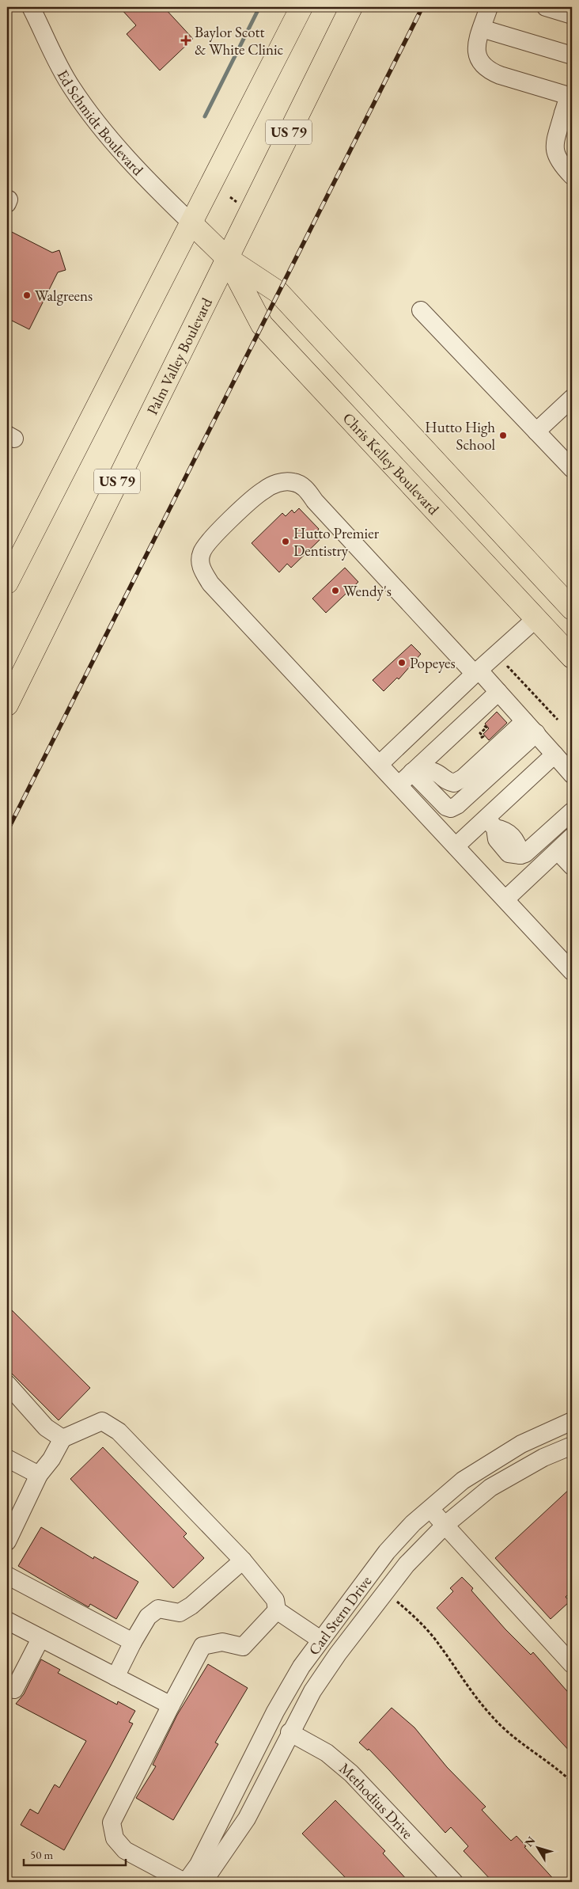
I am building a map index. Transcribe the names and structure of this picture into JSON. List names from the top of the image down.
{
  "streets": {
    "main road": ["US 79", "Palm Valley Boulevard", "Chris Kelley Boulevard"],
    "street": ["Ed Schmidt Boulevard", "Carl Stern Drive", "Methodius Drive"]
  },
  "crossings": [
    ["Ed Schmidt Boulevard", "US 79"],
    ["Ed Schmidt Boulevard", "Chris Kelley Boulevard"],
    ["US 79", "Chris Kelley Boulevard"],
    ["Palm Valley Boulevard", "Chris Kelley Boulevard"],
    ["Carl Stern Drive", "Methodius Drive"]
  ],
  "places": {
    "health": ["Baylor Scott & White Clinic"],
    "other": [
      "Walgreens",
      "Hutto High School",
      "Hutto Premier Dentistry",
      "Wendy's",
      "Popeyes"
    ]
  },
  "scale_bar": "50 m",
  "north": "top left"
}
